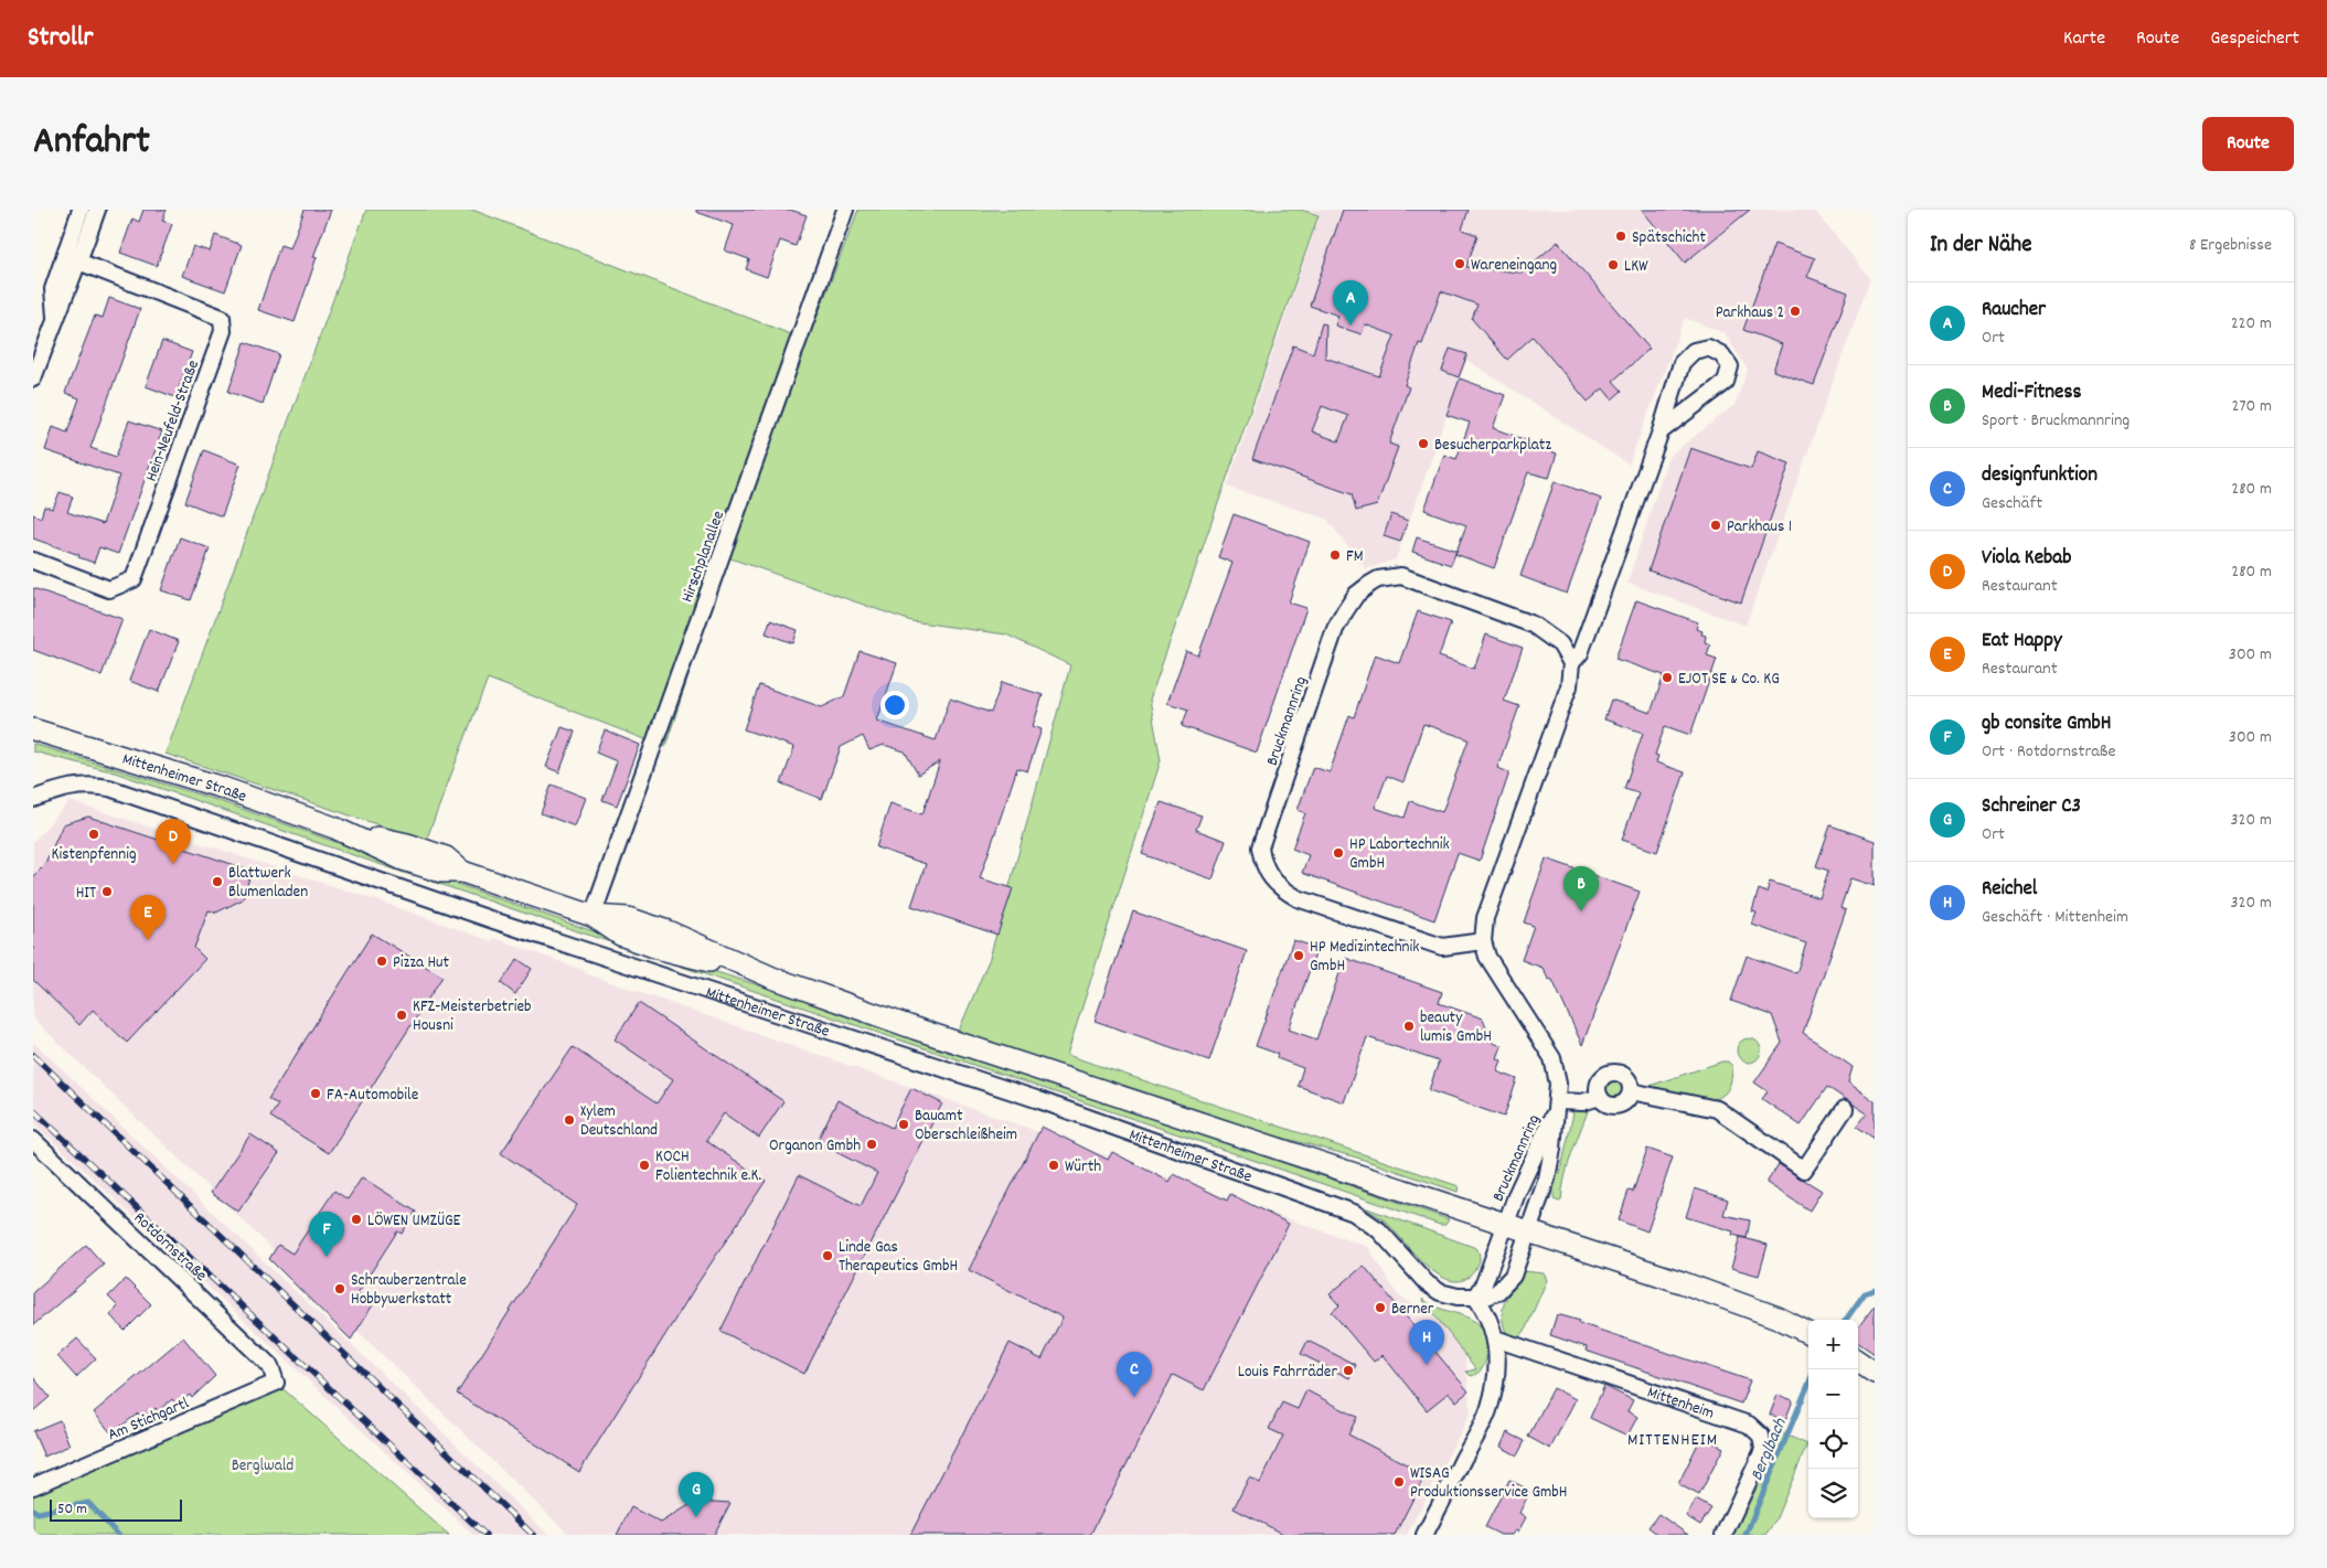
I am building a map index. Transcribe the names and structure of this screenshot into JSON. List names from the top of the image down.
{
  "streets": {
    "main road": ["Mittenheimer Straße"],
    "street": [
      "Hein-Neufeld-Straße",
      "Hirschplanallee",
      "Bruckmannring",
      "Rotdornstraße",
      "Mittenheim",
      "Am Stichgartl"
    ]
  },
  "crossings": [
    ["Hirschplanallee", "Mittenheimer Straße"],
    ["Bruckmannring", "Mittenheimer Straße"],
    ["Rotdornstraße", "Am Stichgartl"]
  ],
  "districts": ["MITTENHEIM"],
  "water": ["Berglbach"],
  "parks": ["Berglwald"],
  "places": [
    "Spätschicht",
    "Wareneingang",
    "LKW",
    "Parkhaus 2",
    "Besucherparkplatz",
    "Parkhaus 1",
    "FM",
    "EJOT SE & Co. KG",
    "Kistenpfennig",
    "HP Labortechnik GmbH",
    "Blattwerk Blumenladen",
    "HIT",
    "HP Medizintechnik GmbH",
    "Pizza Hut",
    "KFZ-Meisterbetrieb Housni",
    "beauty lumis GmbH",
    "FA-Automobile",
    "Xylem Deutschland",
    "Bauamt Oberschleißheim",
    "Organon Gmbh",
    "KOCH Folientechnik e.K.",
    "Würth",
    "LÖWEN UMZÜGE",
    "Linde Gas Therapeutics GmbH",
    "Schrauberzentrale Hobbywerkstatt",
    "Berner",
    "Louis Fahrräder",
    "WISAG Produktionsservice GmbH"
  ],
  "scale_bar": "50 m",
  "page": {
    "header": "Strollr",
    "nav": ["Karte", "Route", "Gespeichert"],
    "title": "Anfahrt",
    "buttons": "Route",
    "heading": ["In der Nähe", "8 Ergebnisse"],
    "pins": [
      "A",
      "D",
      "B",
      "E",
      "F",
      "H",
      "C",
      "G"
    ],
    "list": [
      {
        "mark": "A",
        "name": "Raucher",
        "note": "Ort",
        "value": "220 m"
      },
      {
        "mark": "B",
        "name": "Medi-Fitness",
        "note": "Sport · Bruckmannring",
        "value": "270 m"
      },
      {
        "mark": "C",
        "name": "designfunktion",
        "note": "Geschäft",
        "value": "280 m"
      },
      {
        "mark": "D",
        "name": "Viola Kebab",
        "note": "Restaurant",
        "value": "280 m"
      },
      {
        "mark": "E",
        "name": "Eat Happy",
        "note": "Restaurant",
        "value": "300 m"
      },
      {
        "mark": "F",
        "name": "gb consite GmbH",
        "note": "Ort · Rotdornstraße",
        "value": "300 m"
      },
      {
        "mark": "G",
        "name": "Schreiner C3",
        "note": "Ort",
        "value": "320 m"
      },
      {
        "mark": "H",
        "name": "Reichel",
        "note": "Geschäft · Mittenheim",
        "value": "320 m"
      }
    ],
    "map_buttons": ["+", "−"],
    "scale": "50 m"
  }
}
